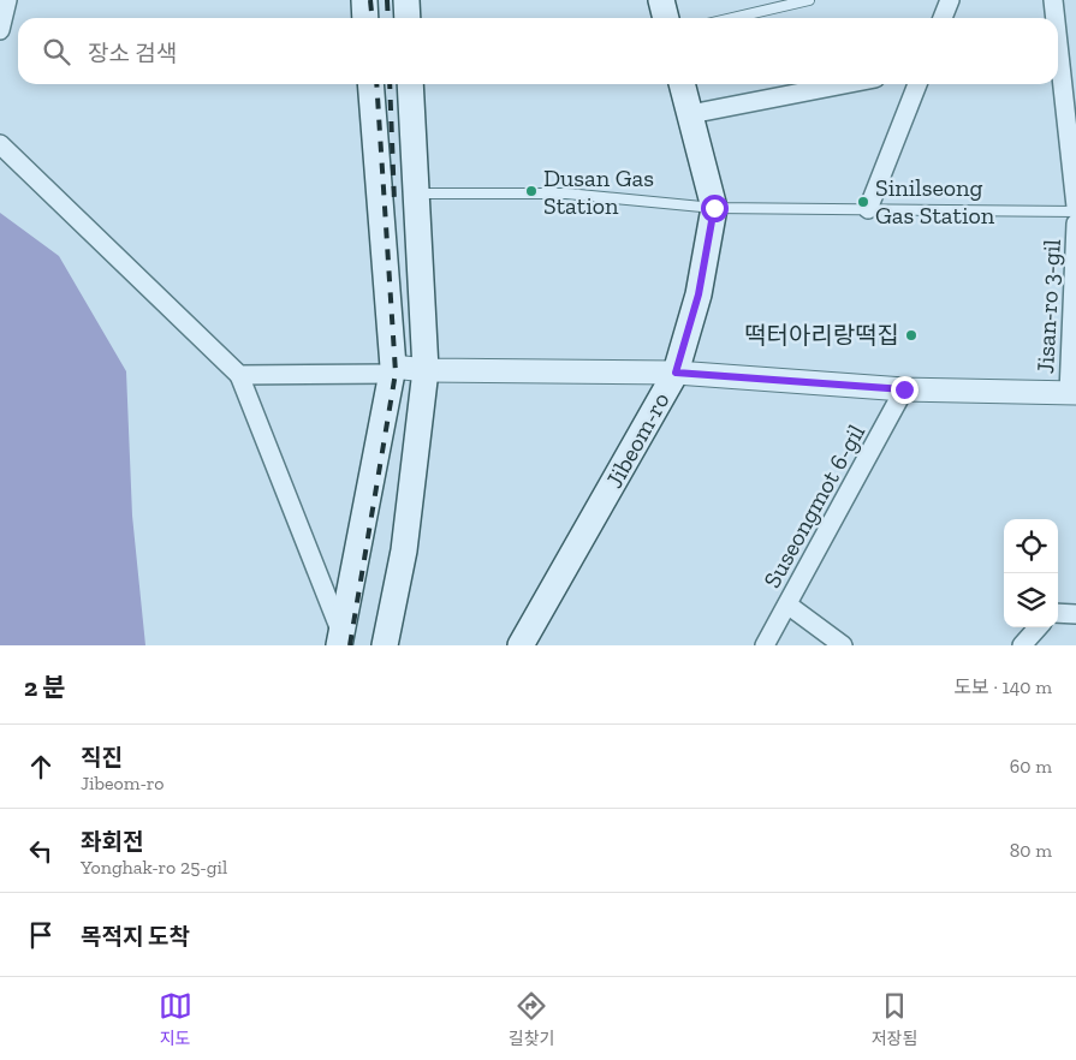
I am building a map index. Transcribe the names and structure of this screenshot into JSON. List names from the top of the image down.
{
  "streets": {
    "main road": ["Jibeom-ro"],
    "street": ["Jisan-ro 3-gil", "Suseongmot 6-gil"]
  },
  "places": ["Dusan Gas Station", "Sinilseong Gas Station", "떡터아리랑떡집"],
  "page": {
    "search": "장소 검색",
    "heading": ["2 분", "도보 · 140 m"],
    "list": [
      ["직진", "Jibeom-ro", "60 m"],
      ["좌회전", "Yonghak-ro 25-gil", "80 m"],
      "목적지 도착"
    ],
    "nav": ["지도", "길찾기", "저장됨"]
  }
}
